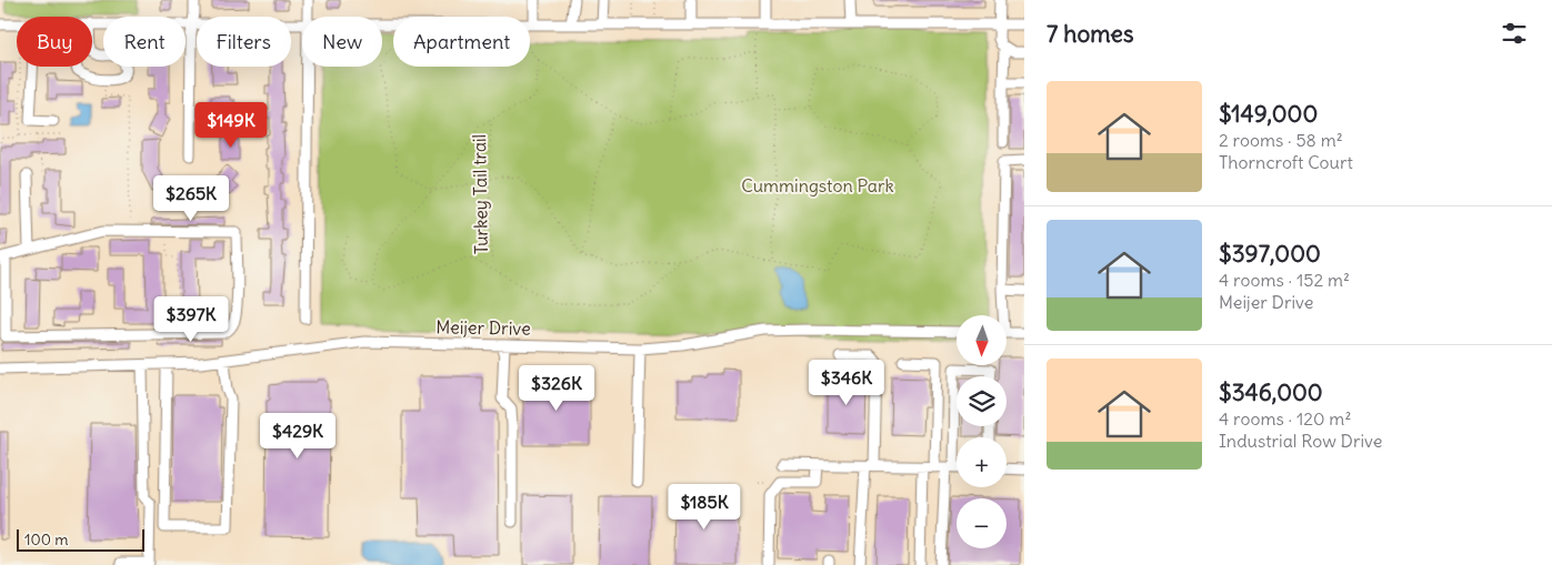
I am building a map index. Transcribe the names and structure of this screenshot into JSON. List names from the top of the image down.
{
  "streets": {
    "street": ["Meijer Drive"],
    "path": ["Turkey Tail trail"]
  },
  "parks": ["Cummingston Park"],
  "scale_bar": "100 m",
  "north": "bottom",
  "page": {
    "heading": "7 homes",
    "chip": [
      "Buy",
      "Rent",
      "Filters",
      "New",
      "Apartment"
    ],
    "list": [
      {
        "name": "$149,000",
        "note": "2 rooms · 58 m² · Thorncroft Court"
      },
      {
        "name": "$397,000",
        "note": "4 rooms · 152 m² · Meijer Drive"
      },
      {
        "name": "$346,000",
        "note": "4 rooms · 120 m² · Industrial Row Drive"
      }
    ],
    "price": [
      "$149K",
      "$265K",
      "$397K",
      "$346K",
      "$326K",
      "$429K",
      "$185K"
    ],
    "map_buttons": ["+", "−"],
    "scale": "100 m"
  }
}
